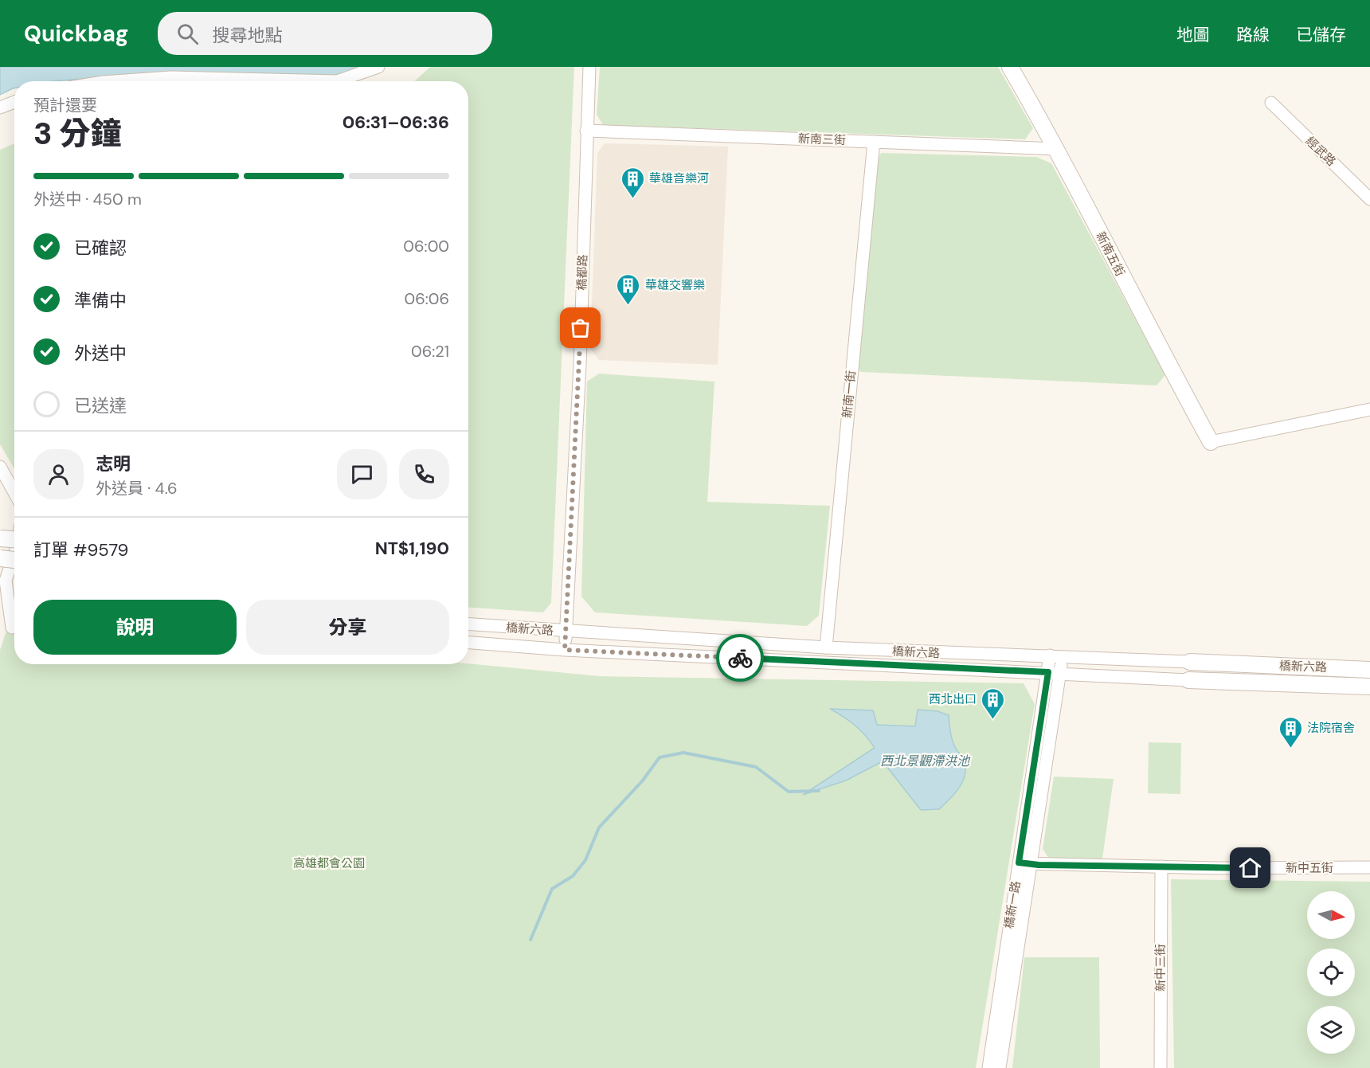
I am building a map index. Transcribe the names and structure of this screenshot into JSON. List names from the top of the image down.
{
  "streets": {
    "street": [
      "新南三街",
      "經武路",
      "新南五街",
      "橋都路",
      "新南一街",
      "橋新六路",
      "新中五街",
      "橋新一路",
      "新中三街"
    ]
  },
  "crossings": [
    ["新南三街", "新南五街"],
    ["新南三街", "橋都路"],
    ["新南三街", "新南一街"],
    ["橋都路", "橋新六路"],
    ["新南一街", "橋新六路"],
    ["橋新六路", "橋新一路"],
    ["新中五街", "橋新一路"],
    ["新中五街", "新中三街"]
  ],
  "water": ["西北景觀滯洪池"],
  "parks": ["高雄都會公園"],
  "places": {
    "building": [
      "華雄音樂河",
      "華雄交響樂",
      "西北出口",
      "法院宿舍"
    ]
  },
  "north": "right",
  "page": {
    "header": "Quickbag",
    "search": "搜尋地點",
    "nav": ["地圖", "路線", "已儲存"],
    "heading": ["3 分鐘", "預計還要", "06:31–06:36"],
    "panel": [
      "志明",
      "外送員 · 4.6",
      "訂單 #9579",
      "NT$1,190"
    ],
    "bar": "外送中 · 450 m",
    "list": [
      ["已確認", "06:00"],
      ["準備中", "06:06"],
      ["外送中", "06:21"],
      "已送達"
    ],
    "buttons": ["說明", "分享"]
  }
}
